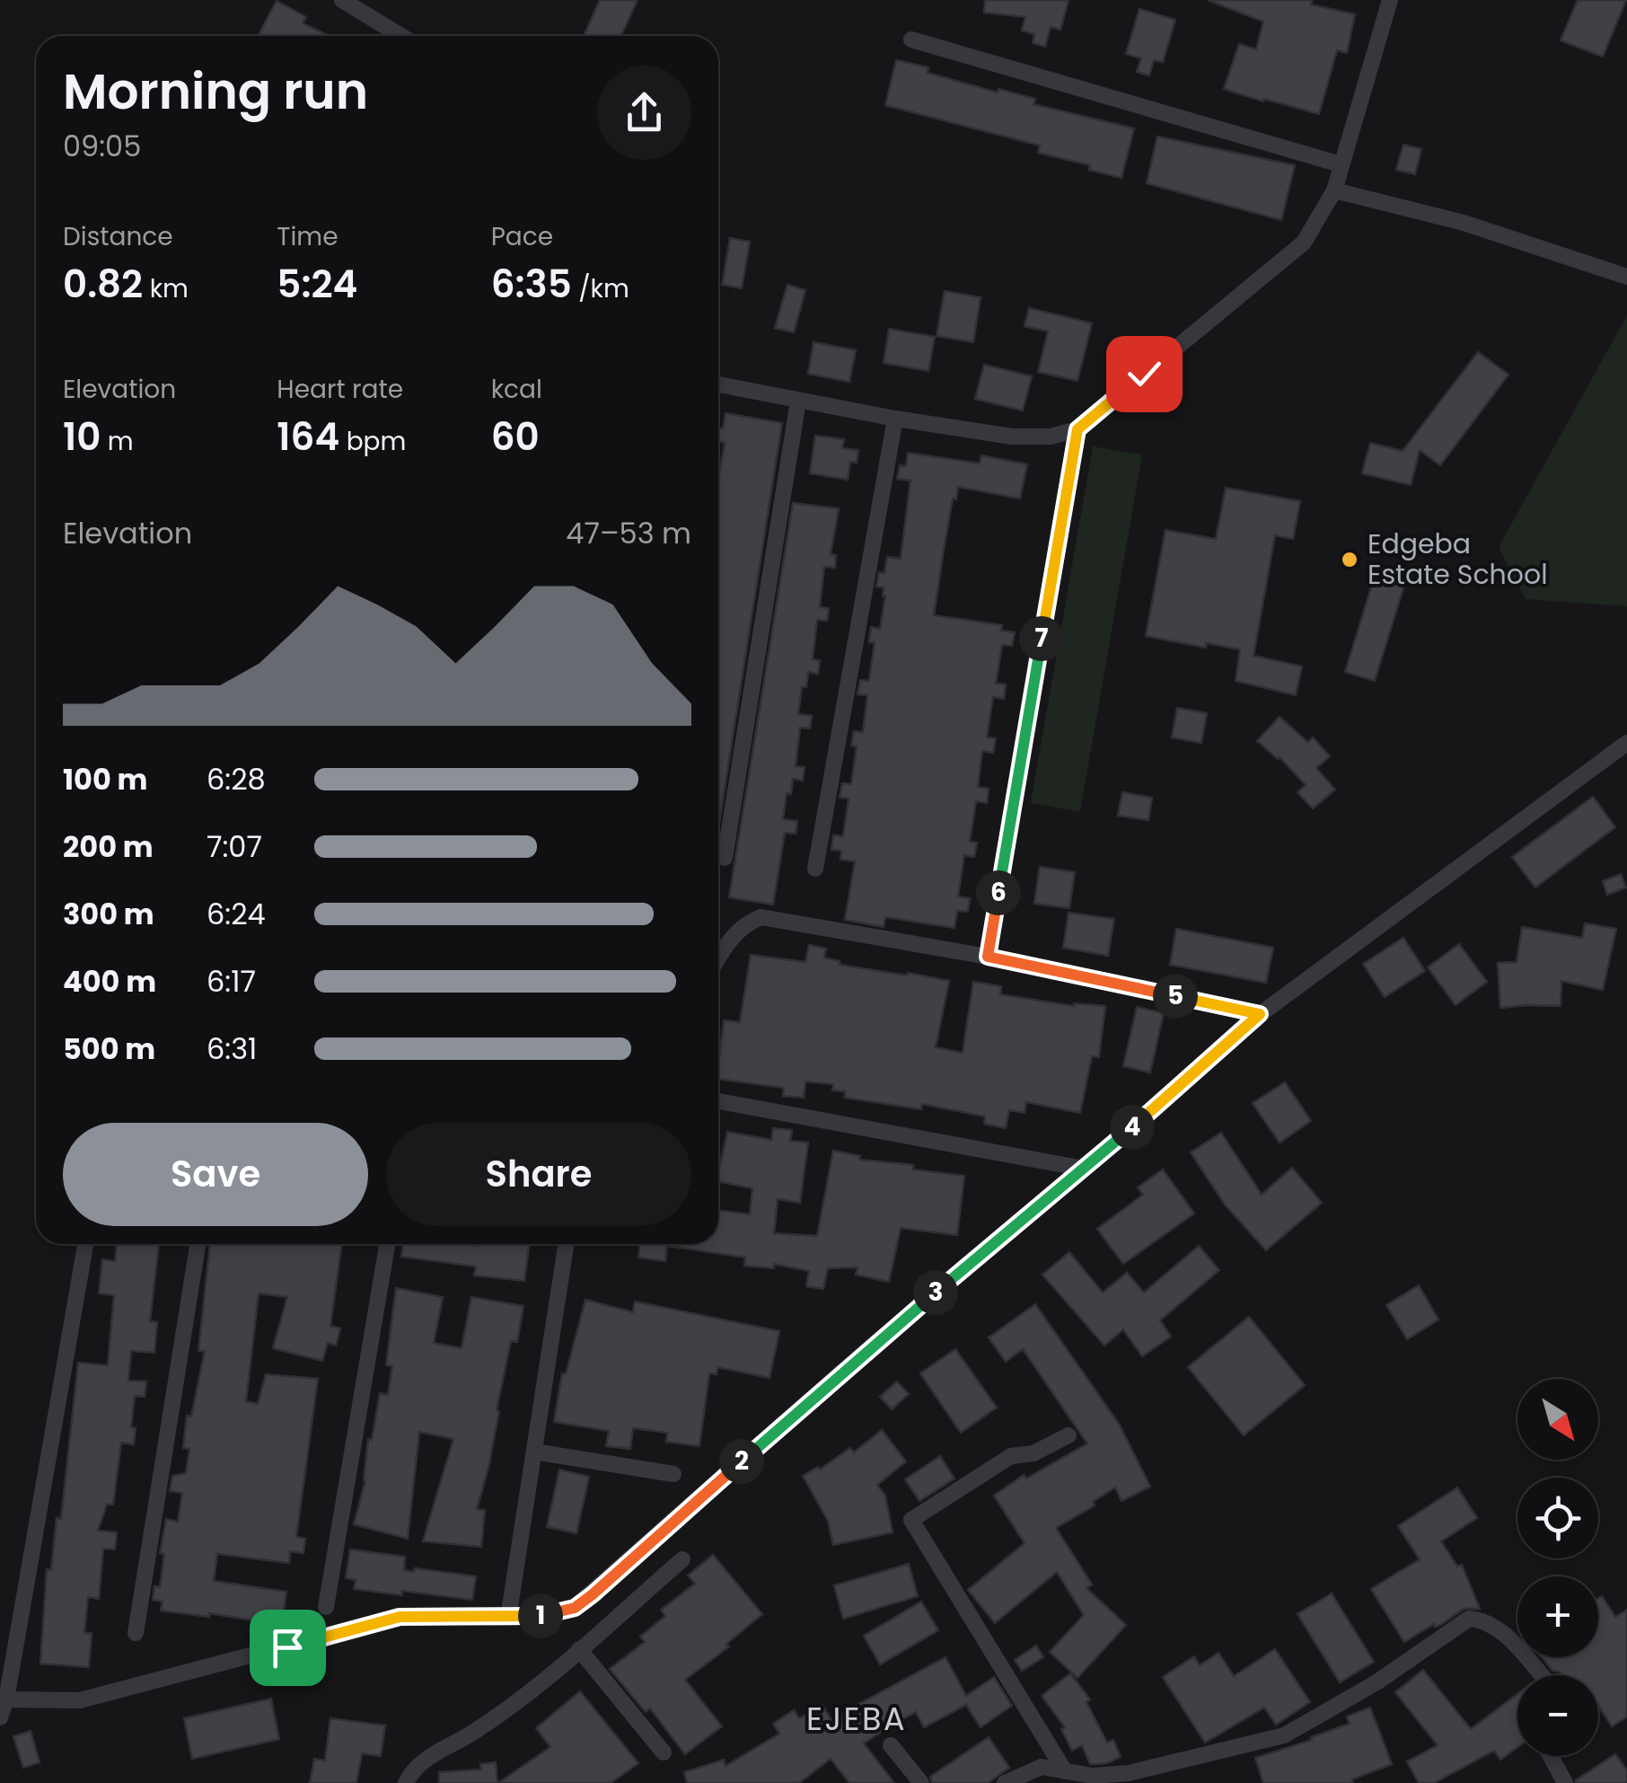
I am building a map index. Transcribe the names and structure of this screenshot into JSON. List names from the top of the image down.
{
  "districts": ["EJEBA"],
  "places": ["Edgeba Estate School"],
  "north": "bottom right",
  "page": {
    "heading": ["Morning run", "09:05"],
    "stats": [
      ["Distance", "0.82 km"],
      ["Time", "5:24"],
      ["Pace", "6:35 /km"],
      ["Elevation", "10 m"],
      ["Heart rate", "164 bpm"],
      ["kcal", "60"]
    ],
    "chart": ["Elevation", "47–53 m"],
    "pins": [
      "7",
      "6",
      "5",
      "4",
      "3",
      "2",
      "1"
    ],
    "list": [
      {
        "name": "100 m",
        "note": "6:28"
      },
      {
        "name": "200 m",
        "note": "7:07"
      },
      {
        "name": "300 m",
        "note": "6:24"
      },
      {
        "name": "400 m",
        "note": "6:17"
      },
      {
        "name": "500 m",
        "note": "6:31"
      }
    ],
    "buttons": ["Save", "Share"],
    "map_buttons": ["+", "−"]
  }
}
